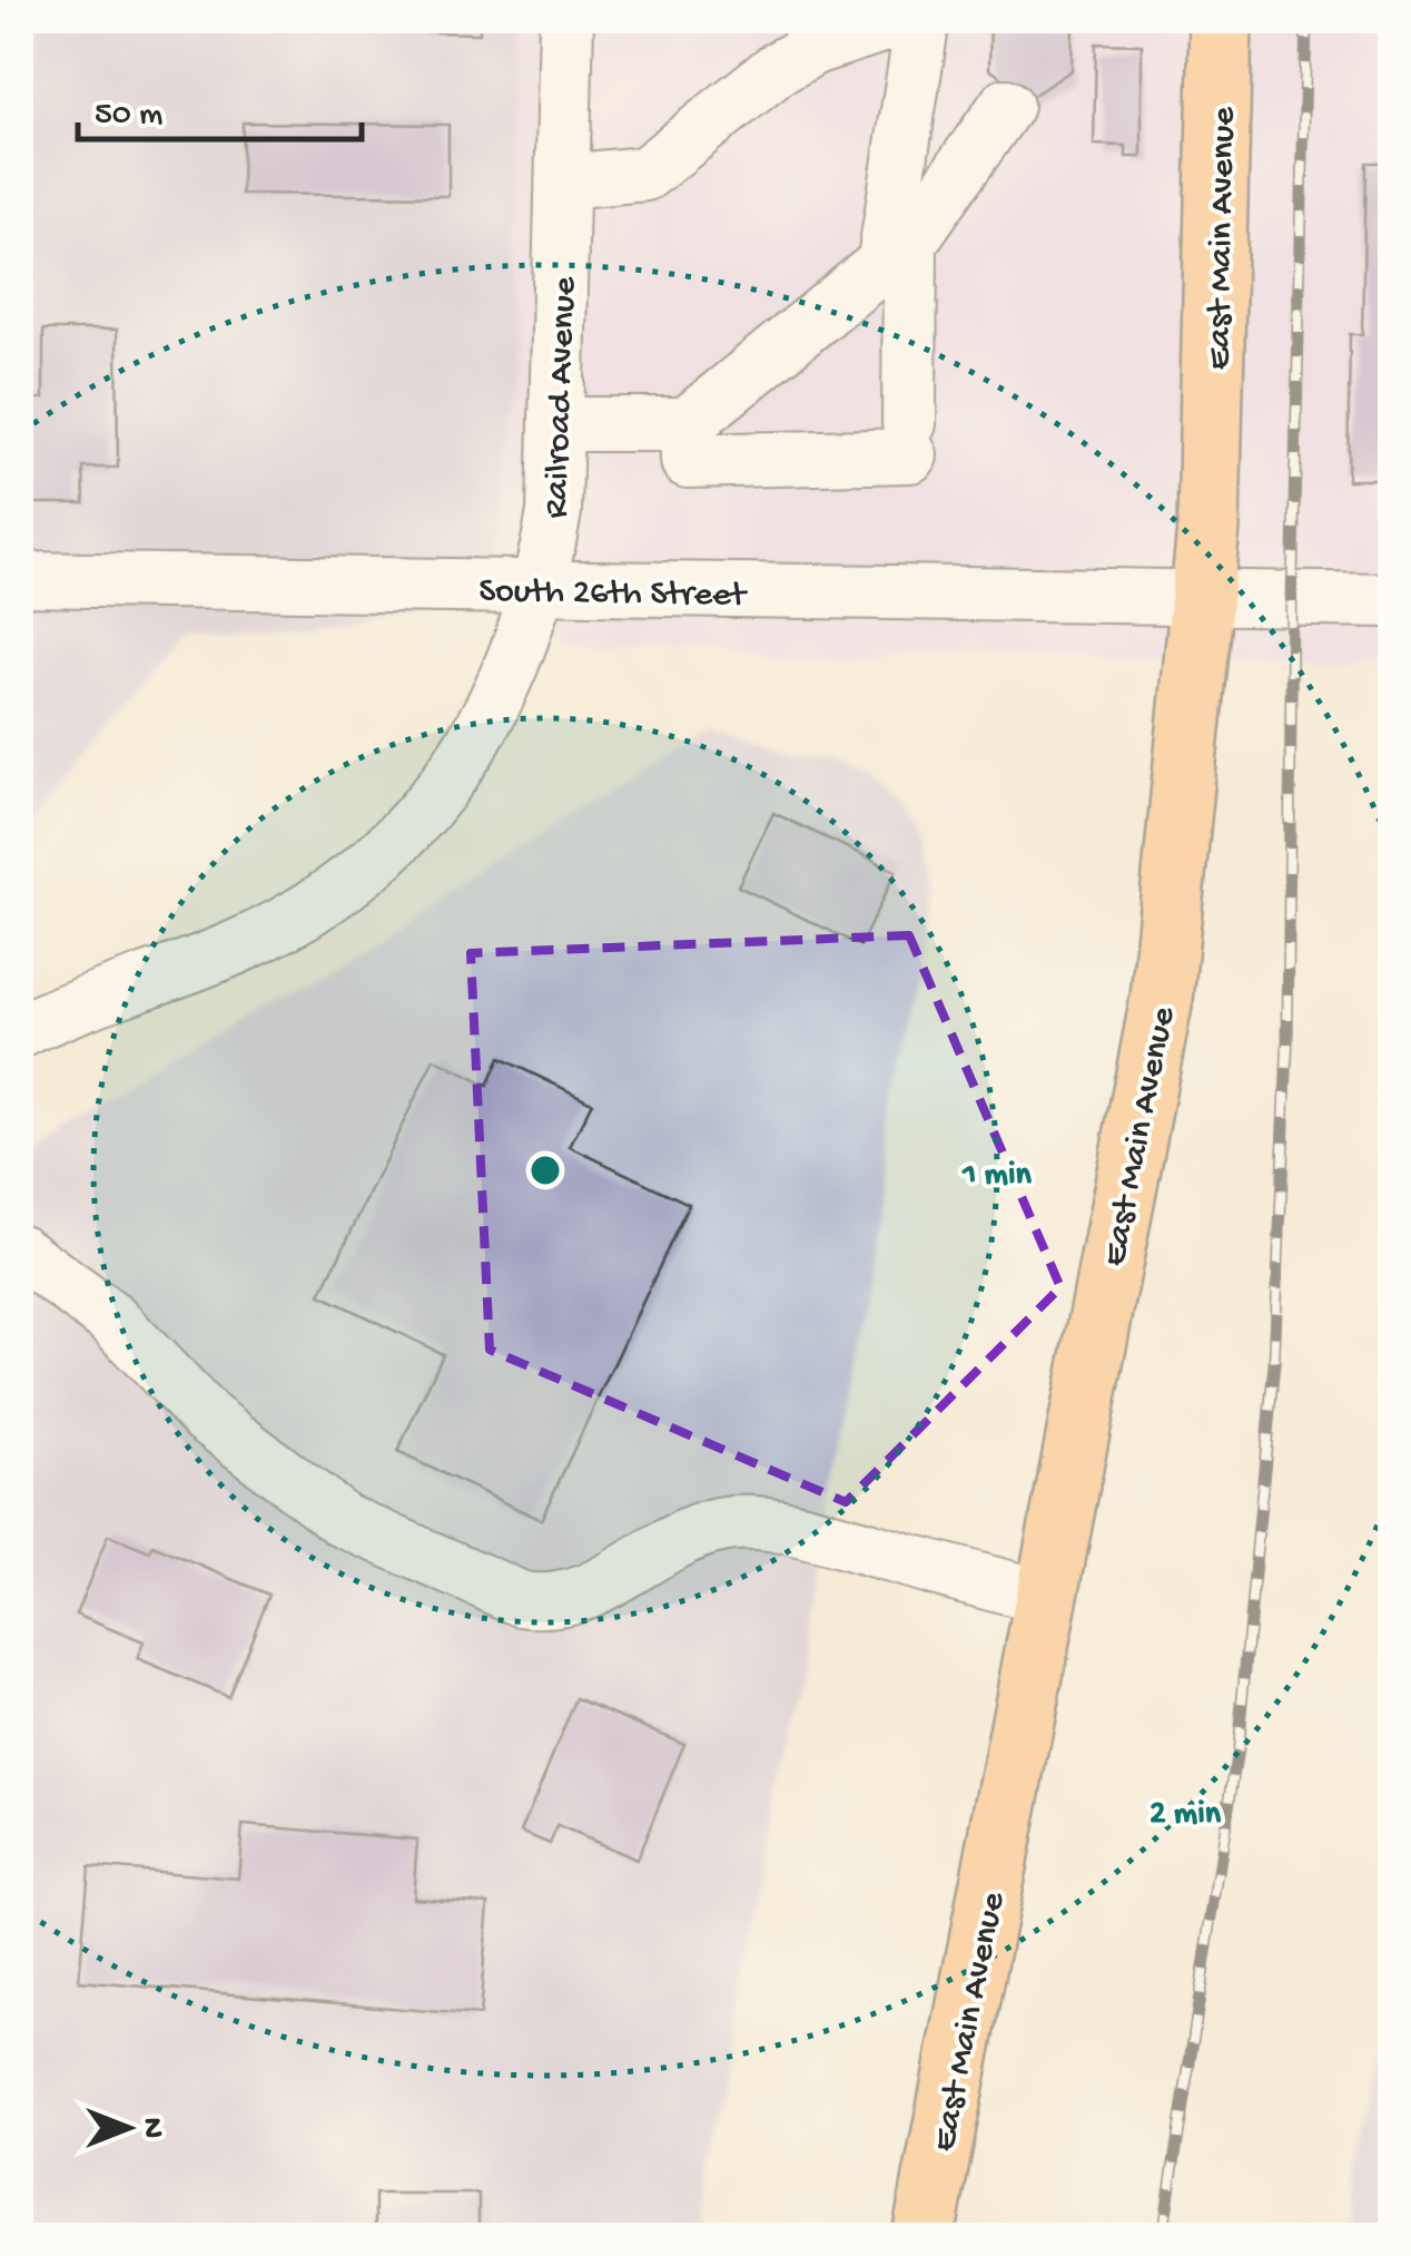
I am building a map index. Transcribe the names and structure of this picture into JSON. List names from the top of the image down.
{
  "streets": {
    "main road": ["East Main Avenue"],
    "street": ["Railroad Avenue", "South 26th Street"]
  },
  "crossings": [
    ["East Main Avenue", "South 26th Street"],
    ["Railroad Avenue", "South 26th Street"]
  ],
  "scale_bar": "50 m",
  "north": "right",
  "rings": ["1 min", "2 min"]
}
